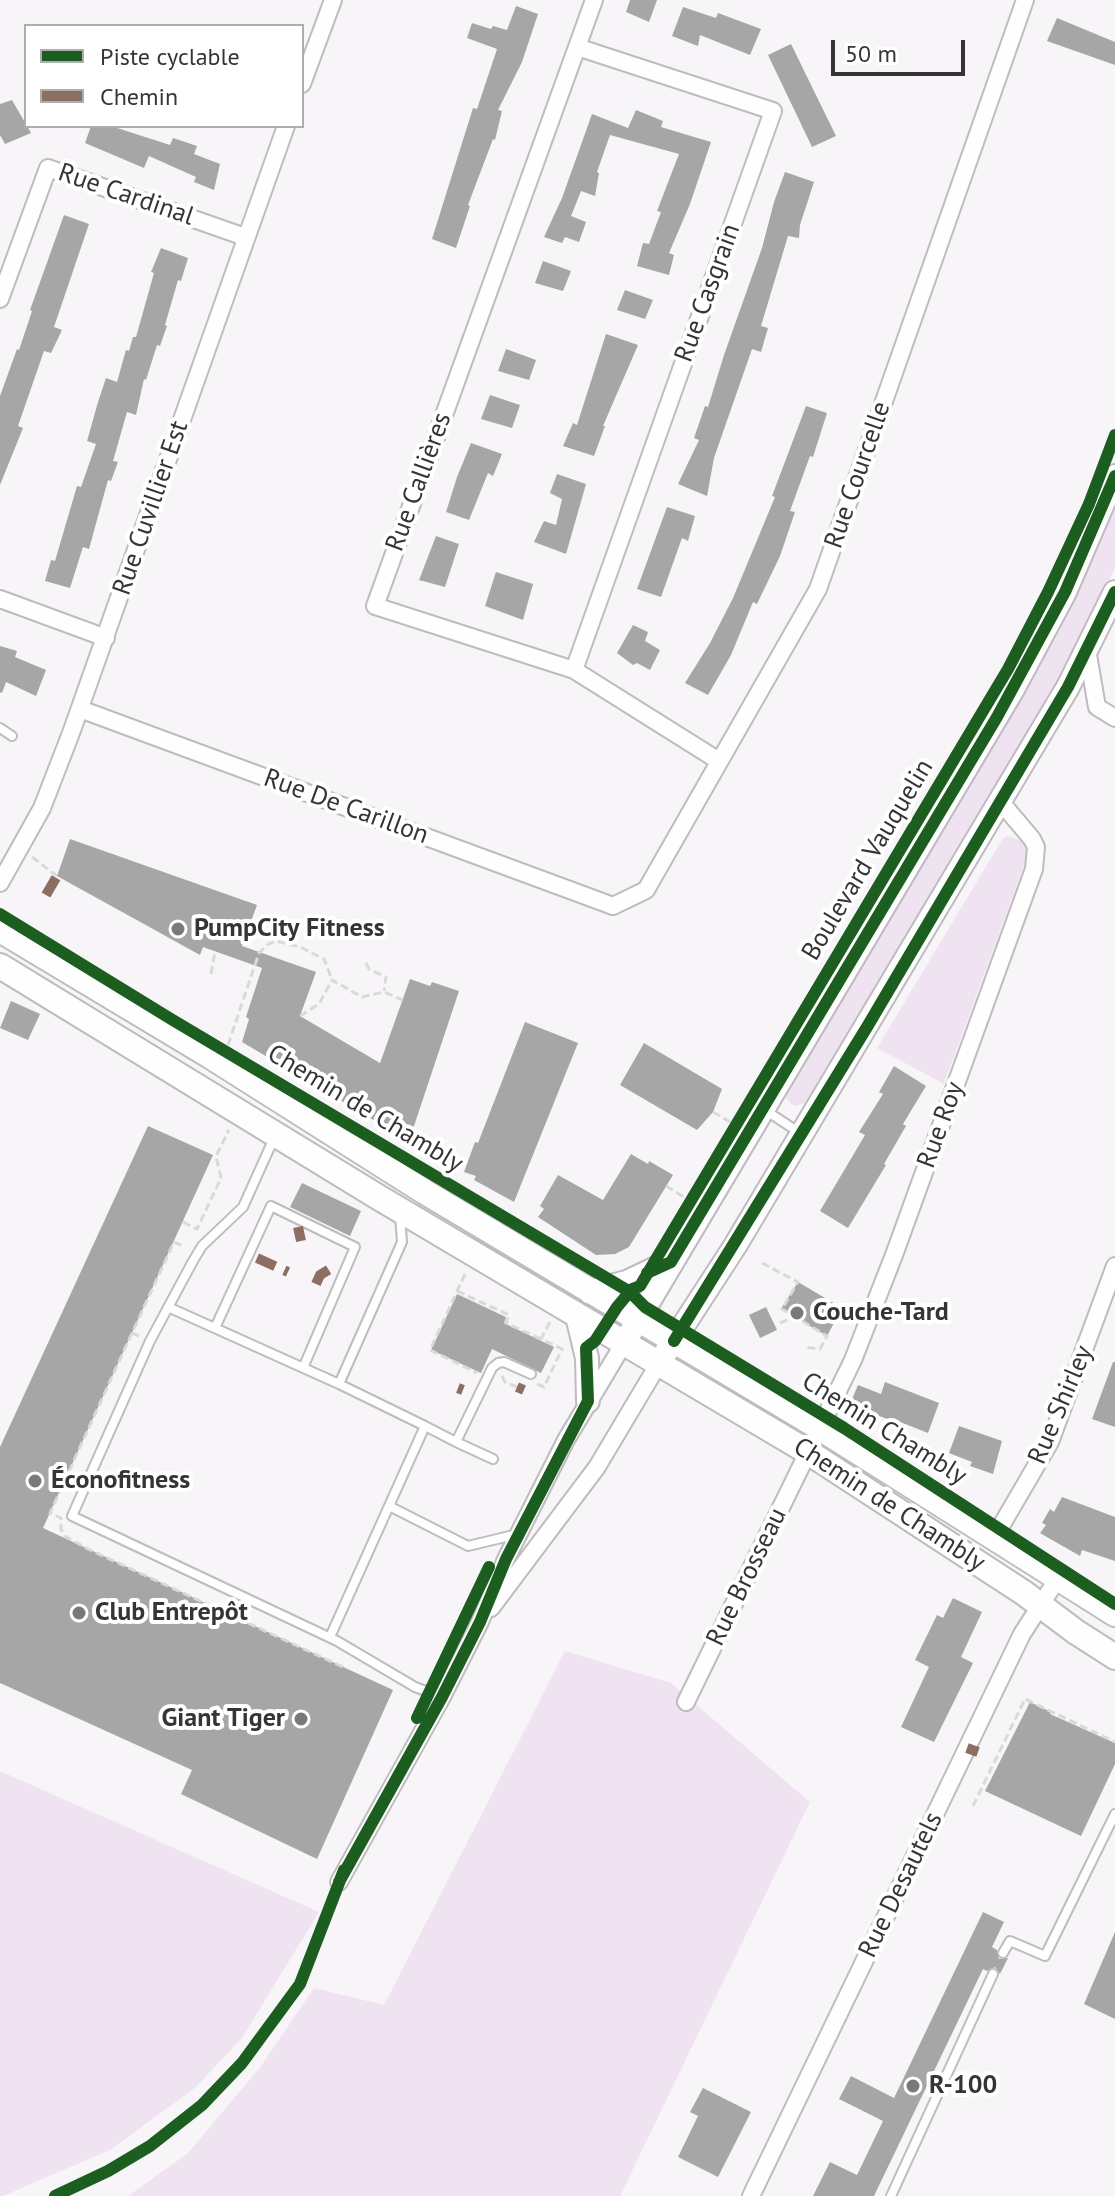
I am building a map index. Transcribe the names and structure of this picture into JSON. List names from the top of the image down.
{
  "streets": {
    "main road": ["Chemin de Chambly"],
    "street": [
      "Rue Cardinal",
      "Rue Casgrain",
      "Rue Courcelle",
      "Rue Callières",
      "Rue Cuvillier Est",
      "Rue De Carillon",
      "Boulevard Vauquelin",
      "Rue Roy",
      "Rue Shirley",
      "Rue Brosseau",
      "Rue Desautels"
    ],
    "cycle path": ["Chemin Chambly"]
  },
  "crossings": [
    ["Rue Cardinal", "Rue Cuvillier Est"],
    ["Rue Casgrain", "Rue Callières"],
    ["Rue Courcelle", "Rue Callières"],
    ["Rue Courcelle", "Rue De Carillon"],
    ["Rue Cuvillier Est", "Rue De Carillon"],
    ["Boulevard Vauquelin", "Chemin de Chambly"],
    ["Chemin de Chambly", "Rue Roy"],
    ["Chemin de Chambly", "Rue Shirley"],
    ["Chemin de Chambly", "Rue Brosseau"],
    ["Chemin de Chambly", "Rue Desautels"],
    ["Rue Roy", "Rue Brosseau"]
  ],
  "places": [
    "PumpCity Fitness",
    "Couche-Tard",
    "Éconofitness",
    "Club Entrepôt",
    "Giant Tiger",
    "R-100"
  ],
  "legend": ["Piste cyclable", "Chemin"],
  "scale_bar": "50 m"
}
